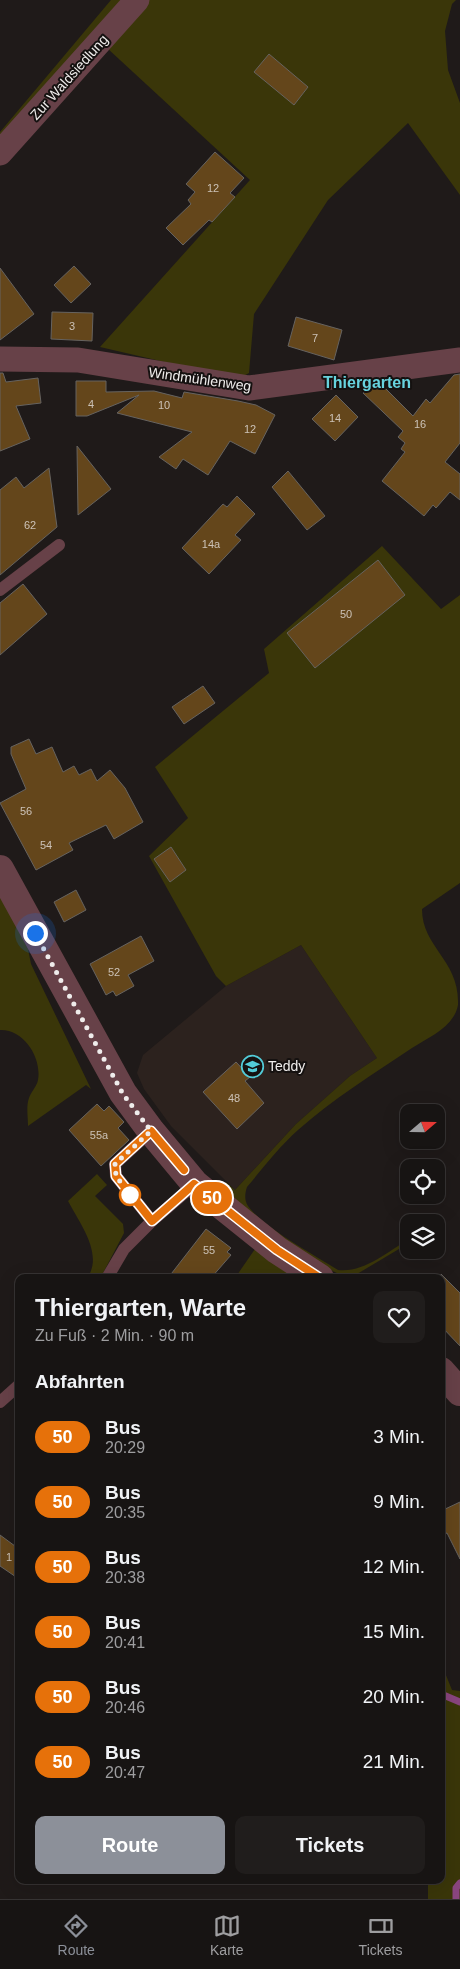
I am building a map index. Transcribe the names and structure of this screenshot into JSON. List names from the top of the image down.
{
  "streets": {
    "street": ["Zur Waldsiedlung", "Windmühlenweg"]
  },
  "districts": ["Thiergarten"],
  "places": {
    "school or university": ["Teddy"]
  },
  "lines": ["bus line 50"],
  "house_numbers": [
    "12",
    "3",
    "7",
    "4",
    "10",
    "14",
    "16",
    "12",
    "62",
    "14a",
    "50",
    "56",
    "54",
    "52",
    "48",
    "55a",
    "55",
    "1"
  ],
  "north": "right",
  "page": {
    "on_map": "50",
    "heading": [
      ["Thiergarten, Warte", "Zu Fuß · 2 Min. · 90 m"],
      "Abfahrten"
    ],
    "list": [
      {
        "mark": "50",
        "name": "Bus",
        "note": "20:29",
        "value": "3 Min."
      },
      {
        "mark": "50",
        "name": "Bus",
        "note": "20:35",
        "value": "9 Min."
      },
      {
        "mark": "50",
        "name": "Bus",
        "note": "20:38",
        "value": "12 Min."
      },
      {
        "mark": "50",
        "name": "Bus",
        "note": "20:41",
        "value": "15 Min."
      },
      {
        "mark": "50",
        "name": "Bus",
        "note": "20:46",
        "value": "20 Min."
      },
      {
        "mark": "50",
        "name": "Bus",
        "note": "20:47",
        "value": "21 Min."
      }
    ],
    "buttons": ["Route", "Tickets"],
    "tabs": ["Route", "Karte", "Tickets"]
  }
}
